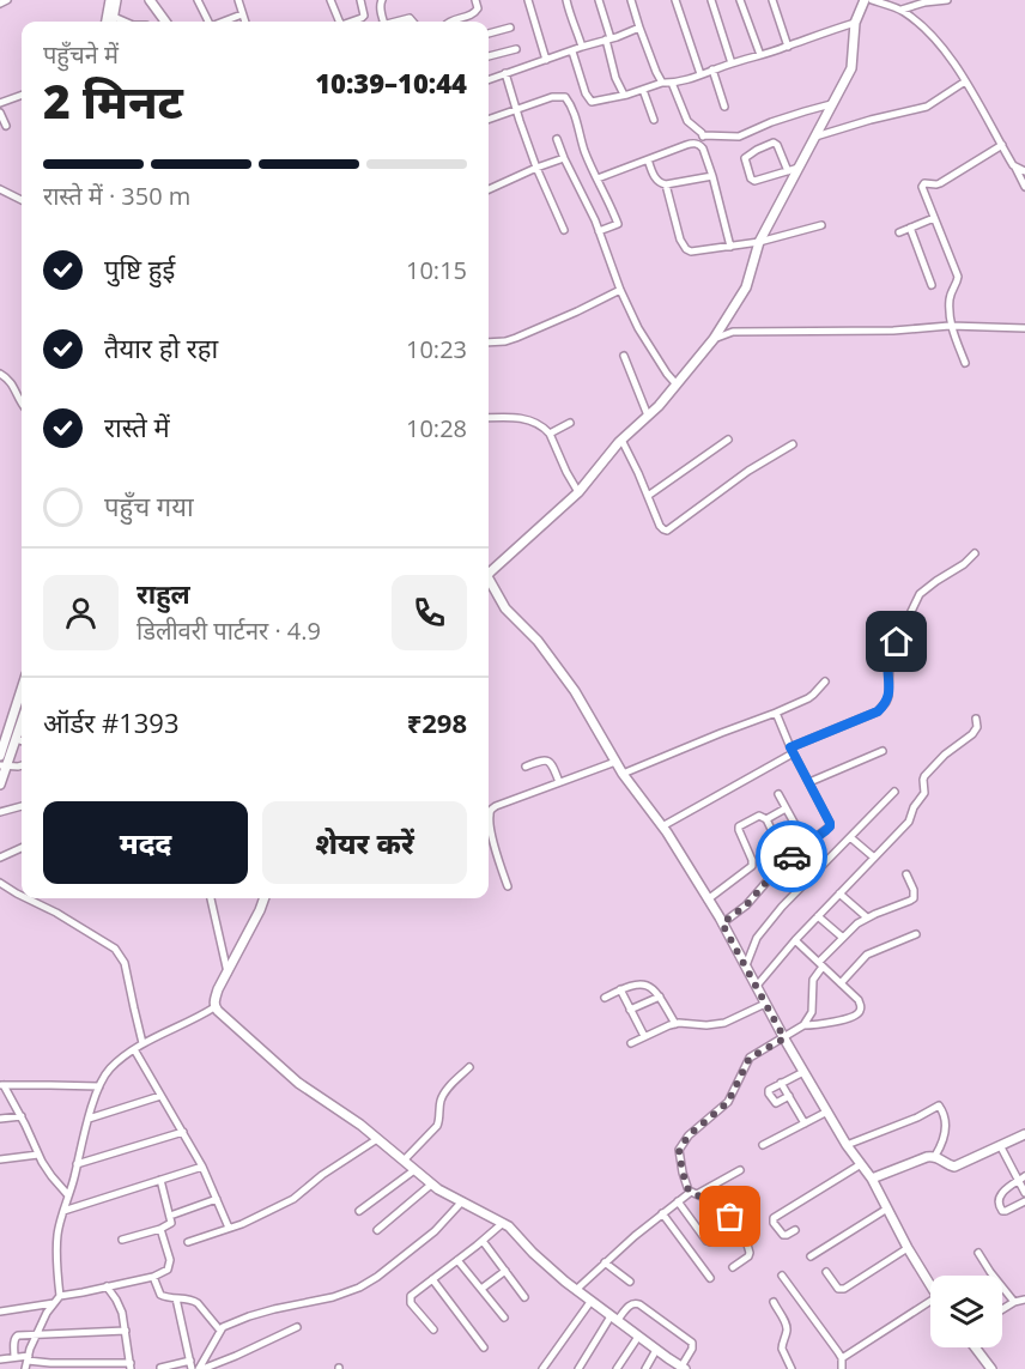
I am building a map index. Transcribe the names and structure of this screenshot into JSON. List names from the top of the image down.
{
  "page": {
    "heading": ["2 मिनट", "पहुँचने में", "10:39–10:44"],
    "panel": [
      "राहुल",
      "डिलीवरी पार्टनर · 4.9",
      "ऑर्डर #1393",
      "₹298"
    ],
    "bar": "रास्ते में · 350 m",
    "list": [
      ["पुष्टि हुई", "10:15"],
      ["तैयार हो रहा", "10:23"],
      ["रास्ते में", "10:28"],
      "पहुँच गया"
    ],
    "buttons": ["मदद", "शेयर करें"]
  }
}
